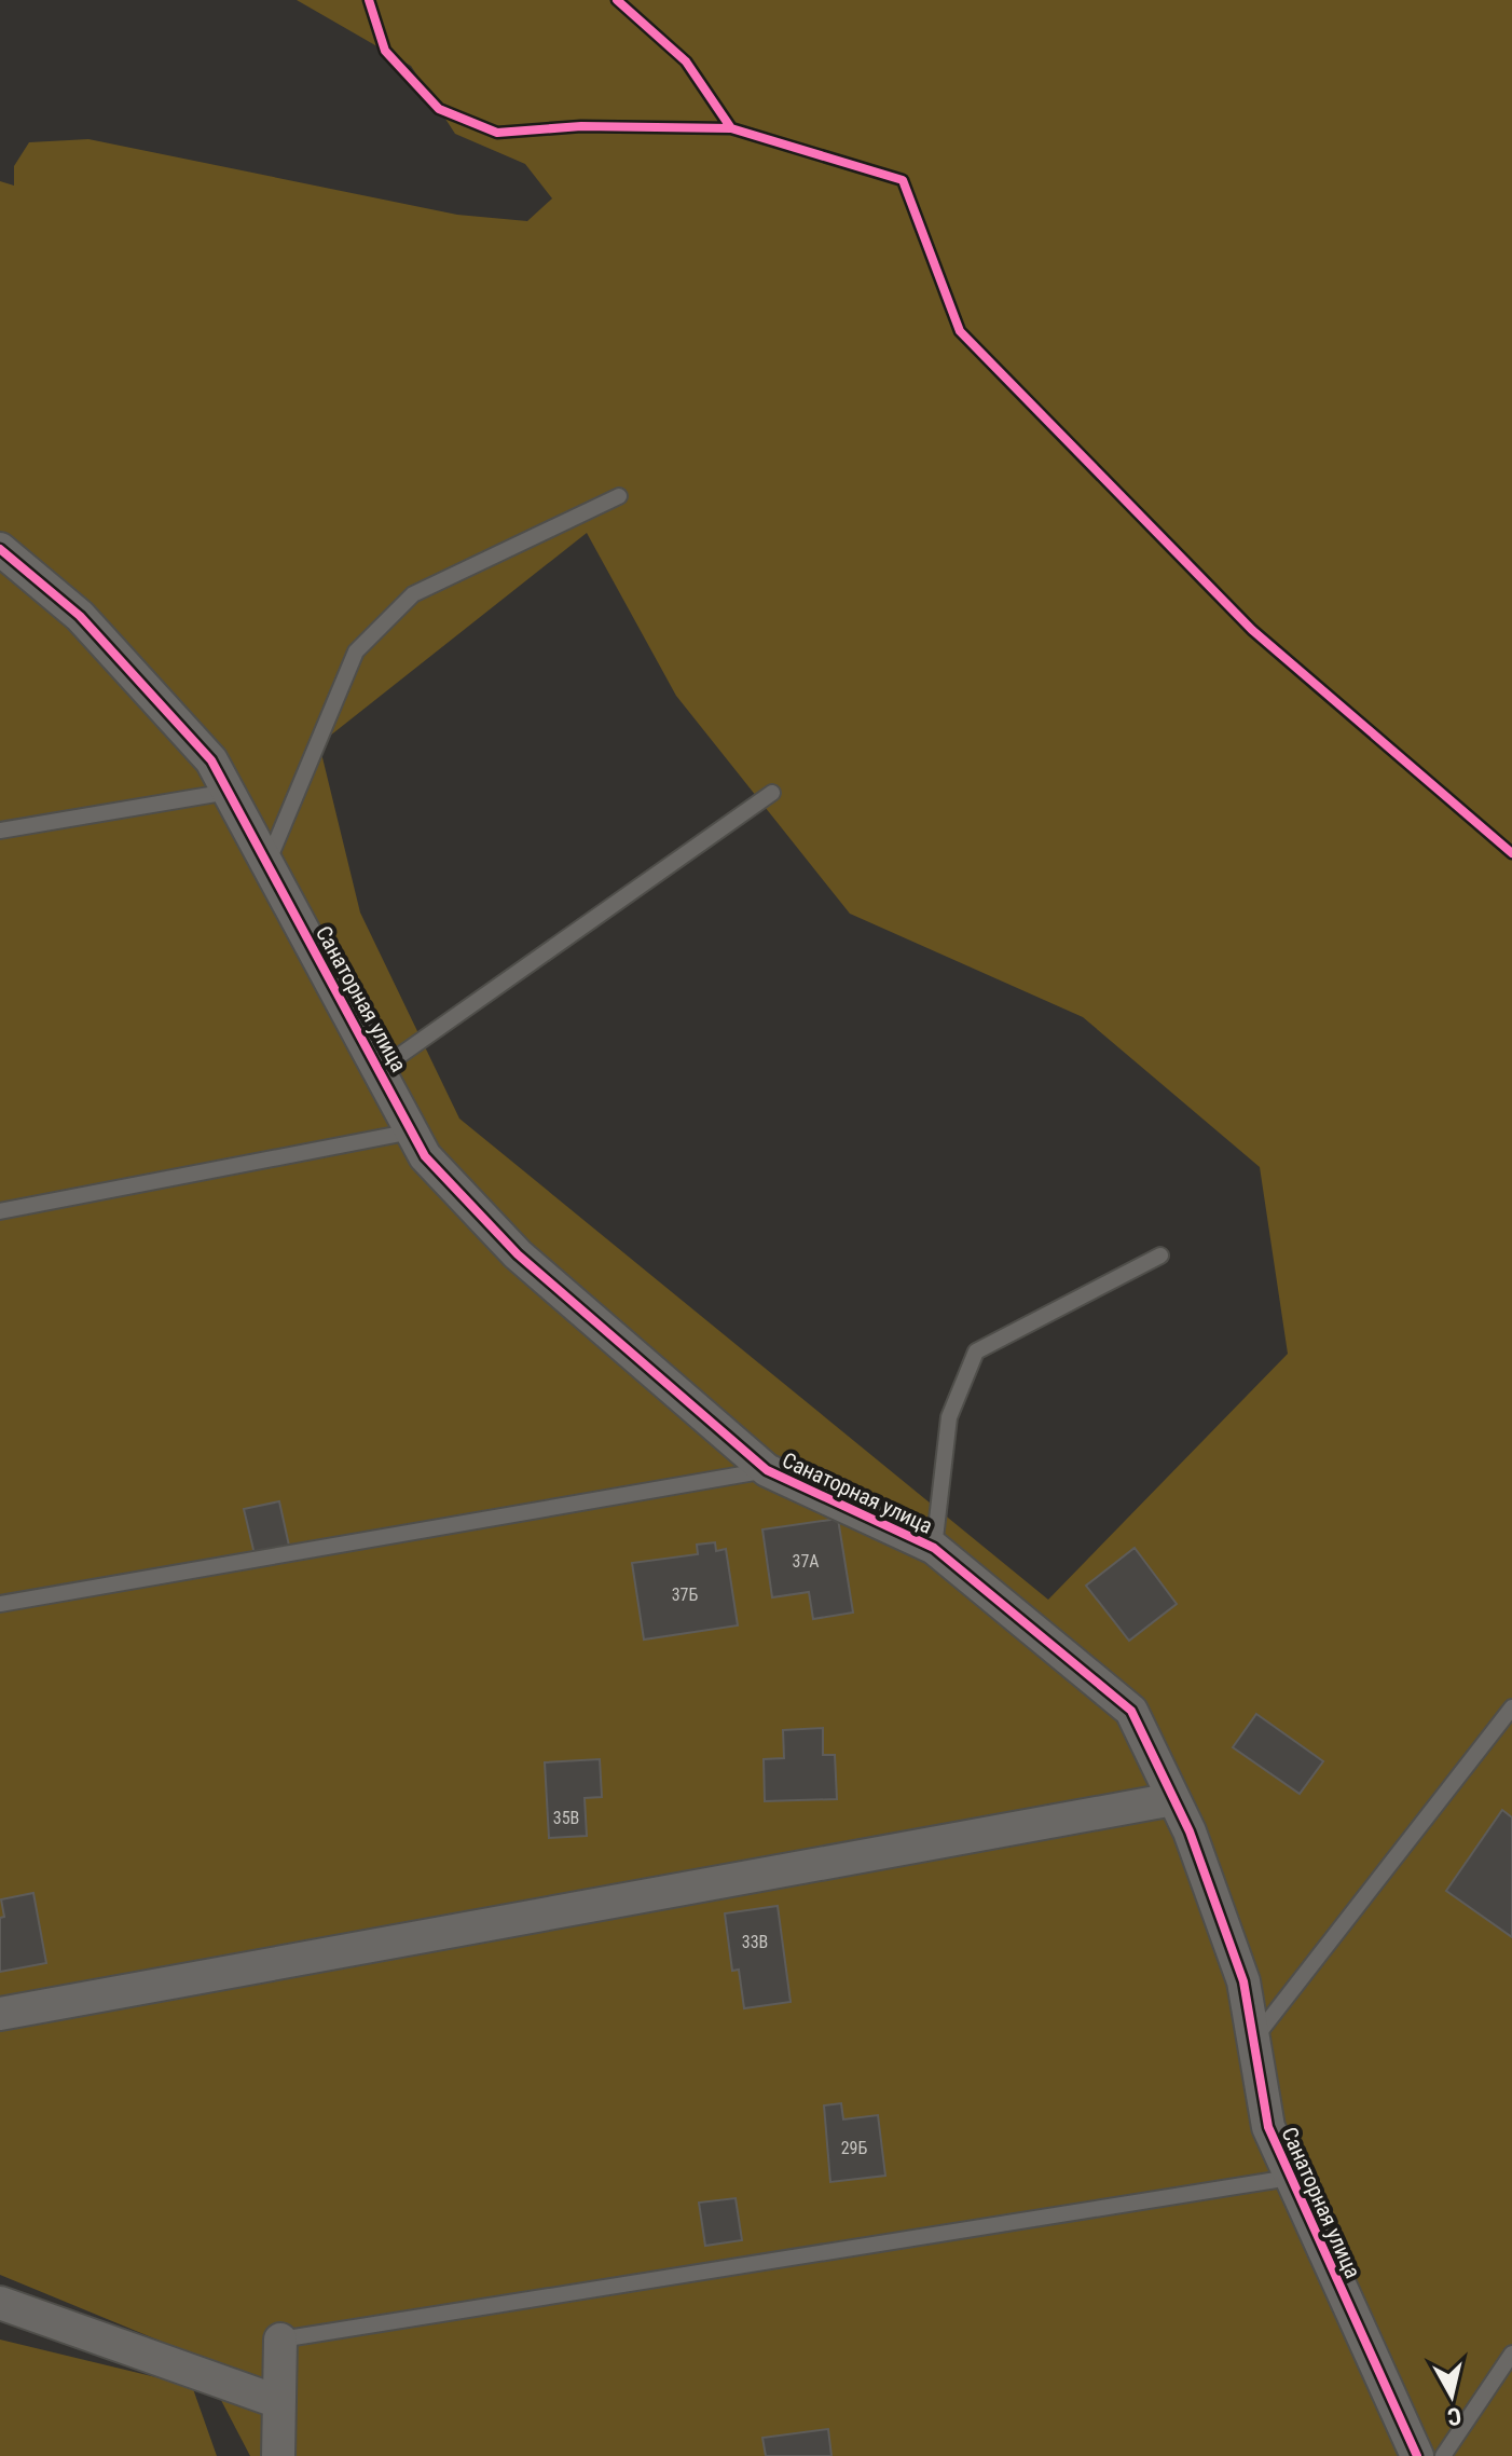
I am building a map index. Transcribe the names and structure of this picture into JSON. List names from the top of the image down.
{
  "streets": {
    "street": ["Санаторная улица"]
  },
  "house_numbers": [
    "37А",
    "37Б",
    "35В",
    "33В",
    "29Б"
  ],
  "north": "bottom"
}
